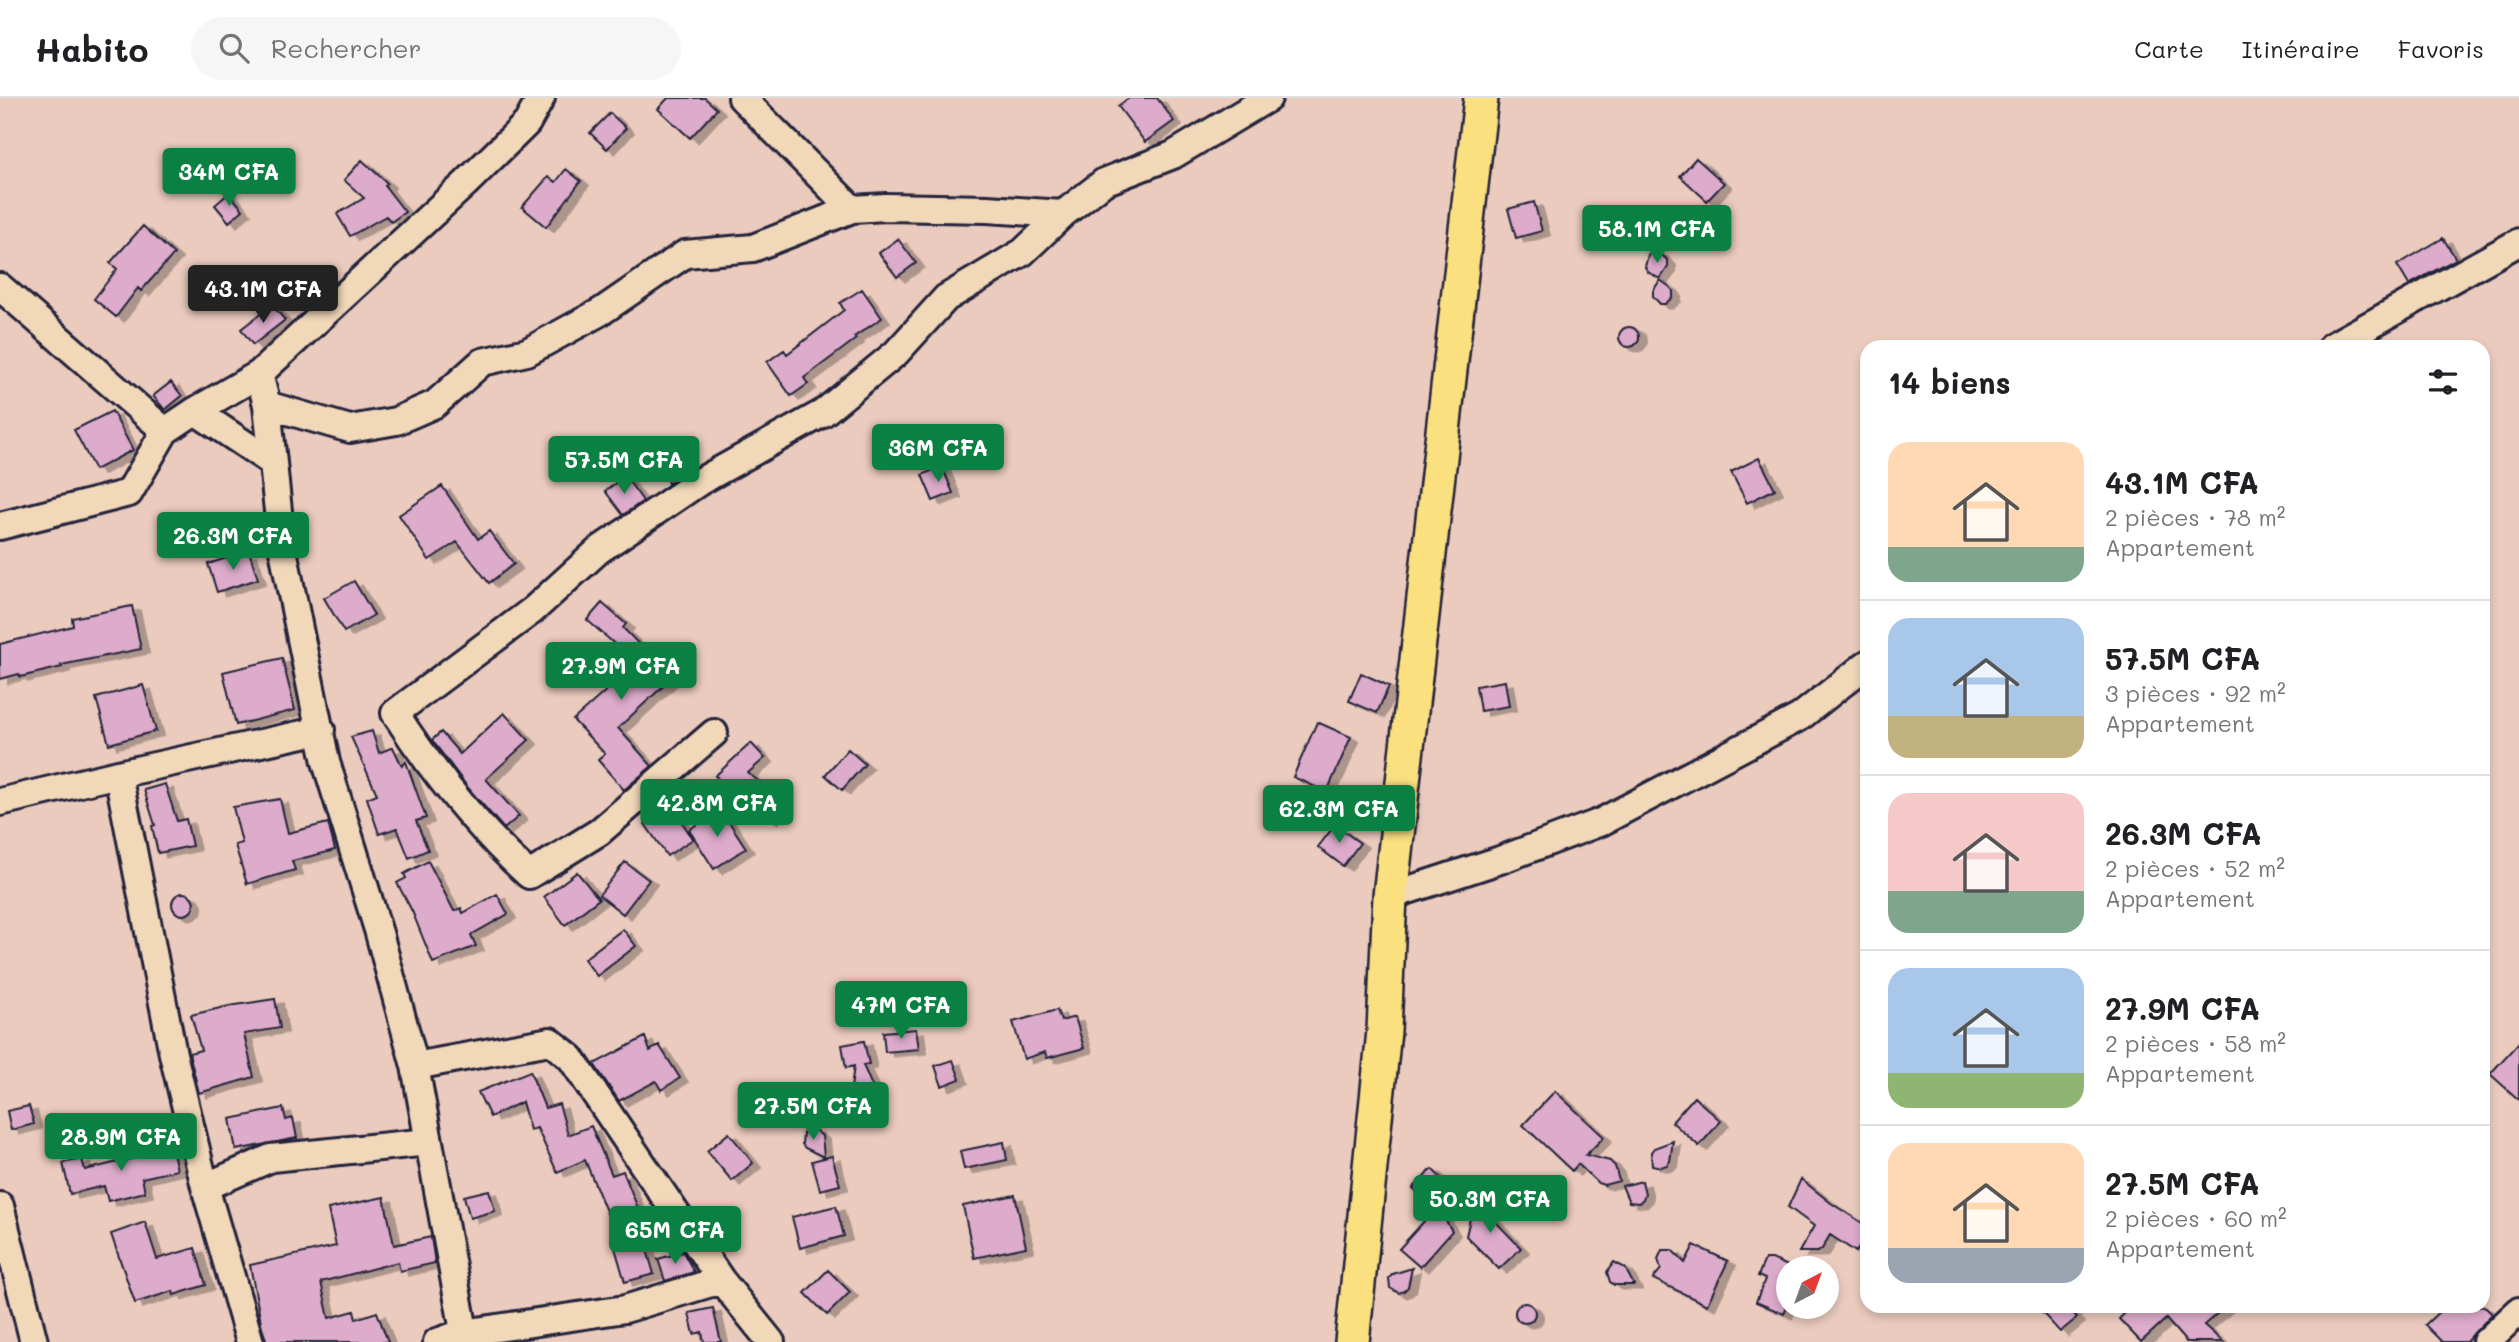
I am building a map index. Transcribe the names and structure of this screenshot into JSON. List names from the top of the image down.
{
  "north": "top right",
  "page": {
    "header": "Habito",
    "search": "Rechercher",
    "nav": ["Carte", "Itinéraire", "Favoris"],
    "price": [
      "34M CFA",
      "58.1M CFA",
      "43.1M CFA",
      "36M CFA",
      "57.5M CFA",
      "26.3M CFA",
      "27.9M CFA",
      "42.8M CFA",
      "62.3M CFA",
      "47M CFA",
      "27.5M CFA",
      "28.9M CFA",
      "50.3M CFA",
      "65M CFA"
    ],
    "heading": "14 biens",
    "list": [
      {
        "name": "43.1M CFA",
        "note": "2 pièces · 78 m² · Appartement"
      },
      {
        "name": "57.5M CFA",
        "note": "3 pièces · 92 m² · Appartement"
      },
      {
        "name": "26.3M CFA",
        "note": "2 pièces · 52 m² · Appartement"
      },
      {
        "name": "27.9M CFA",
        "note": "2 pièces · 58 m² · Appartement"
      },
      {
        "name": "27.5M CFA",
        "note": "2 pièces · 60 m² · Appartement"
      }
    ]
  }
}
